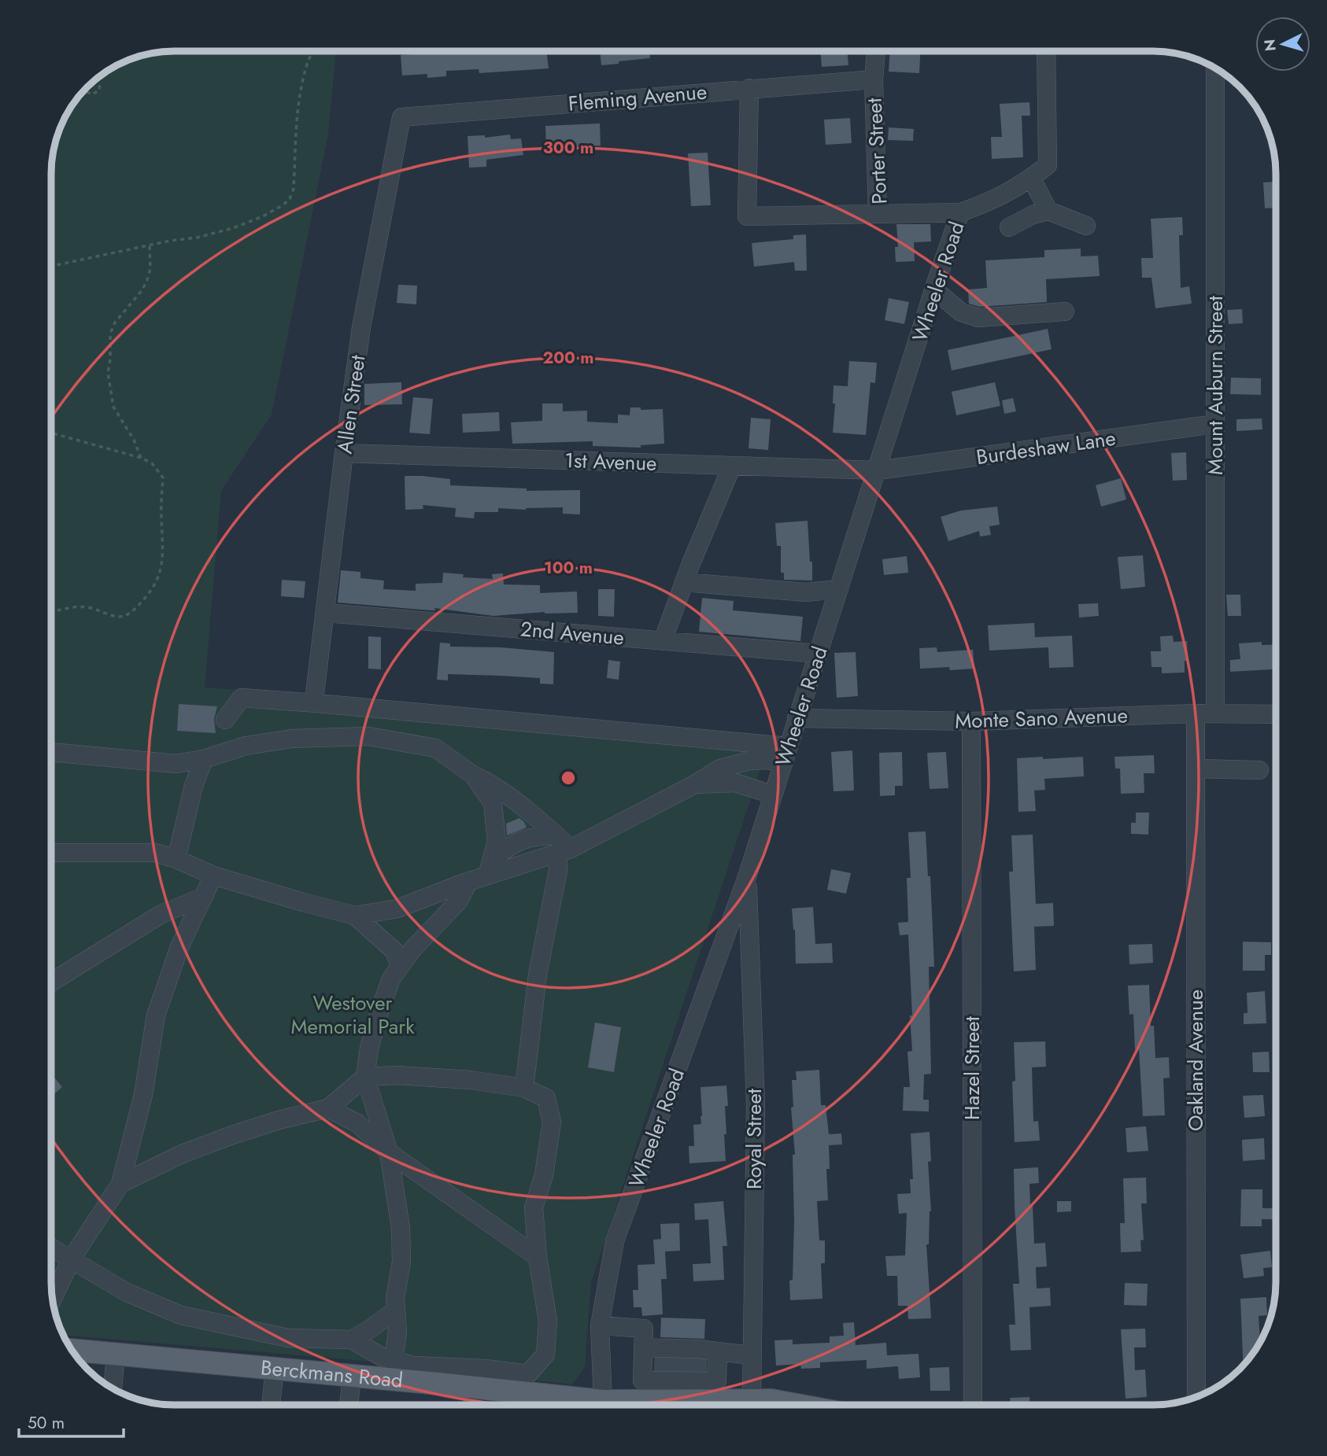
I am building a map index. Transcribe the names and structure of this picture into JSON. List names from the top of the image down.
{
  "streets": {
    "main road": ["Berckmans Road"],
    "street": [
      "Fleming Avenue",
      "Porter Street",
      "Wheeler Road",
      "Mount Auburn Street",
      "Allen Street",
      "Burdeshaw Lane",
      "1st Avenue",
      "2nd Avenue",
      "Monte Sano Avenue",
      "Oakland Avenue",
      "Hazel Street",
      "Royal Street"
    ]
  },
  "crossings": [
    ["Fleming Avenue", "Porter Street"],
    ["Fleming Avenue", "Allen Street"],
    ["Porter Street", "Wheeler Road"],
    ["Wheeler Road", "Burdeshaw Lane"],
    ["Wheeler Road", "1st Avenue"],
    ["Wheeler Road", "2nd Avenue"],
    ["Wheeler Road", "Monte Sano Avenue"],
    ["Wheeler Road", "Royal Street"],
    ["Mount Auburn Street", "Burdeshaw Lane"],
    ["Mount Auburn Street", "Monte Sano Avenue"],
    ["Allen Street", "1st Avenue"],
    ["Allen Street", "2nd Avenue"],
    ["Burdeshaw Lane", "1st Avenue"],
    ["Monte Sano Avenue", "Oakland Avenue"],
    ["Monte Sano Avenue", "Hazel Street"],
    ["Royal Street", "Berckmans Road"]
  ],
  "parks": ["Westover Memorial Park"],
  "scale_bar": "50 m",
  "north": "left",
  "rings": ["300 m", "200 m", "100 m"]
}
